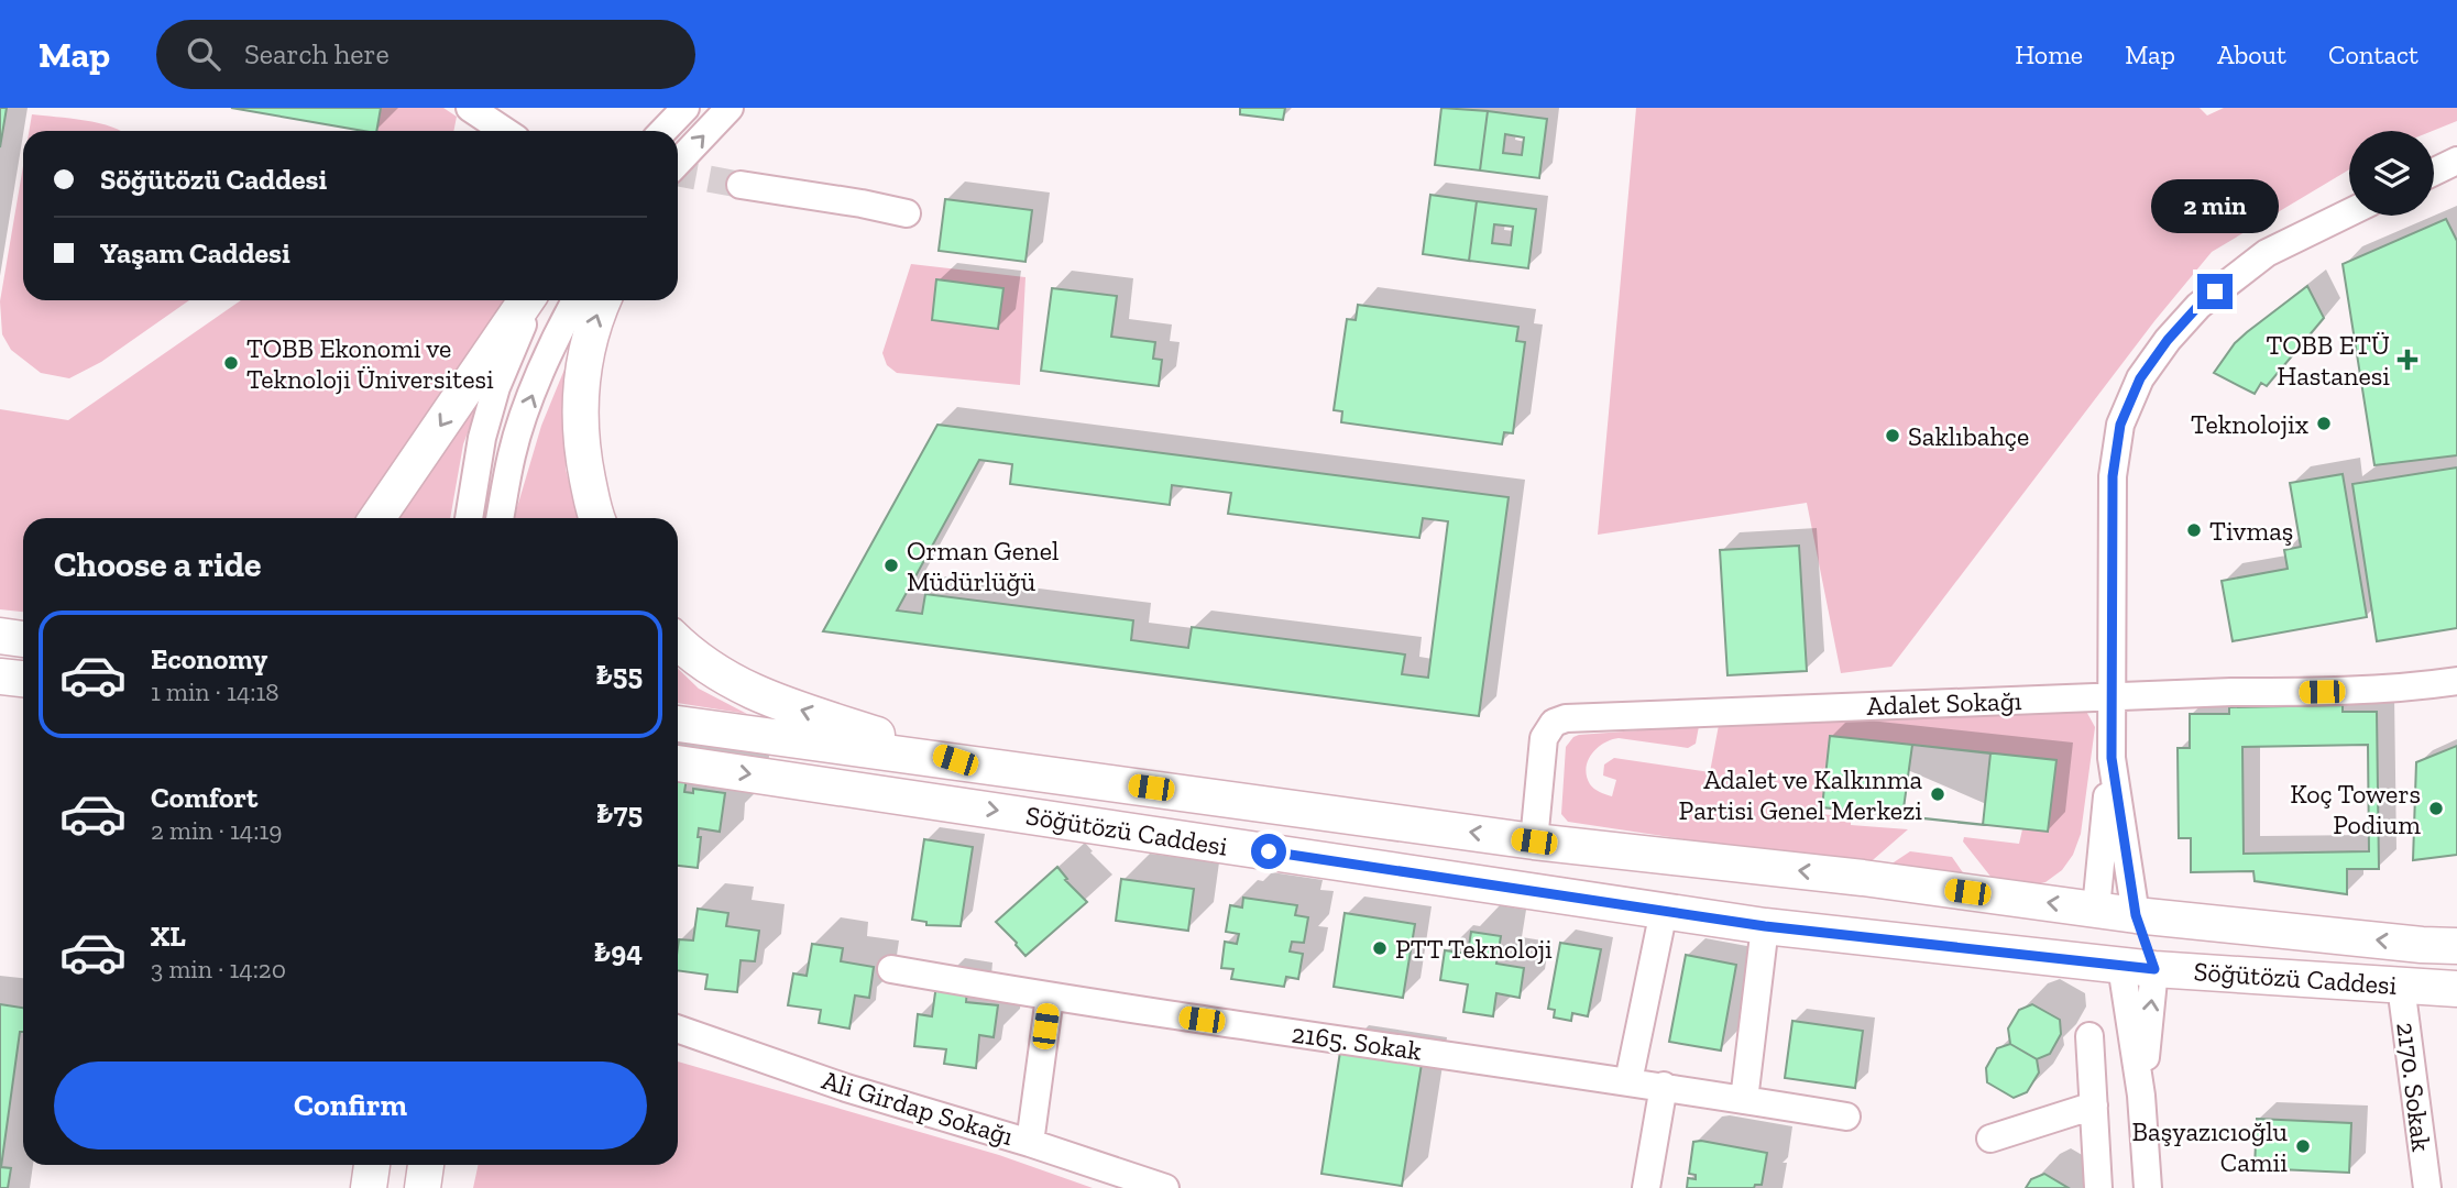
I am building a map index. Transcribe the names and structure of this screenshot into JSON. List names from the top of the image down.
{
  "streets": {
    "main road": ["Söğütözü Caddesi"],
    "street": [
      "Adalet Sokağı",
      "2165. Sokak",
      "2170. Sokak",
      "Ali Girdap Sokağı"
    ]
  },
  "crossings": [
    ["Adalet Sokağı", "Söğütözü Caddesi"],
    ["Söğütözü Caddesi", "2170. Sokak"]
  ],
  "places": {
    "health": ["TOBB ETÜ Hastanesi"],
    "other": [
      "TOBB Ekonomi ve Teknoloji Üniversitesi",
      "Teknolojix",
      "Saklıbahçe",
      "Tivmaş",
      "Orman Genel Müdürlüğü",
      "Adalet ve Kalkınma Partisi Genel Merkezi",
      "Koç Towers Podium",
      "PTT Teknoloji",
      "Başyazıcıoğlu Camii"
    ]
  },
  "page": {
    "header": "Map",
    "search": "Search here",
    "nav": [
      "Home",
      "Map",
      "About",
      "Contact"
    ],
    "banner": ["Söğütözü Caddesi", "Yaşam Caddesi"],
    "bubble": "2 min",
    "heading": "Choose a ride",
    "list": [
      {
        "name": "Economy",
        "note": "1 min · 14:18",
        "value": "₺55"
      },
      {
        "name": "Comfort",
        "note": "2 min · 14:19",
        "value": "₺75"
      },
      {
        "name": "XL",
        "note": "3 min · 14:20",
        "value": "₺94"
      }
    ],
    "buttons": "Confirm"
  }
}
